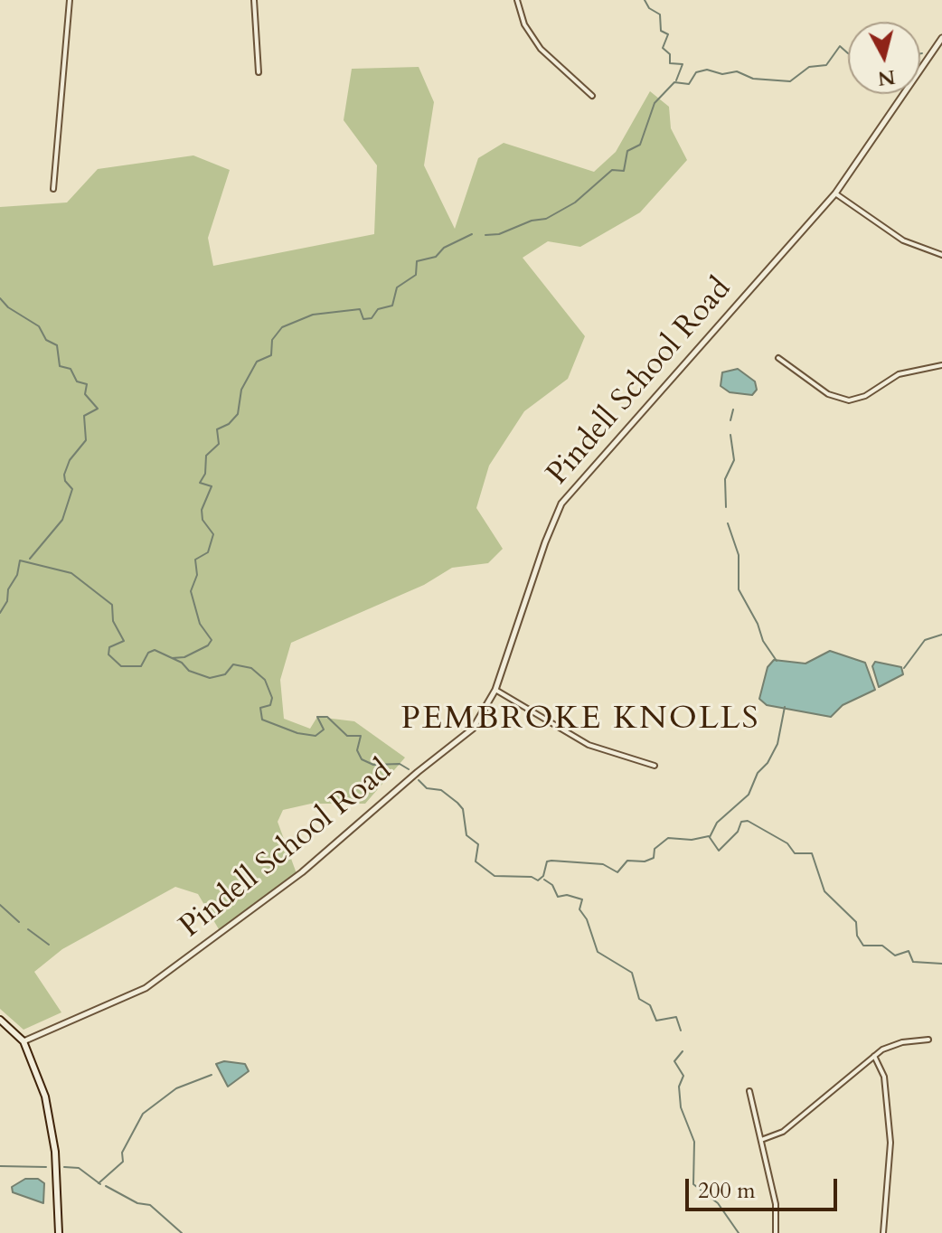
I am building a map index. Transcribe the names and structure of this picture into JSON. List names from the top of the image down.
{
  "streets": {
    "street": ["Pindell School Road"]
  },
  "districts": ["PEMBROKE KNOLLS"],
  "scale_bar": "200 m",
  "north": "bottom"
}
